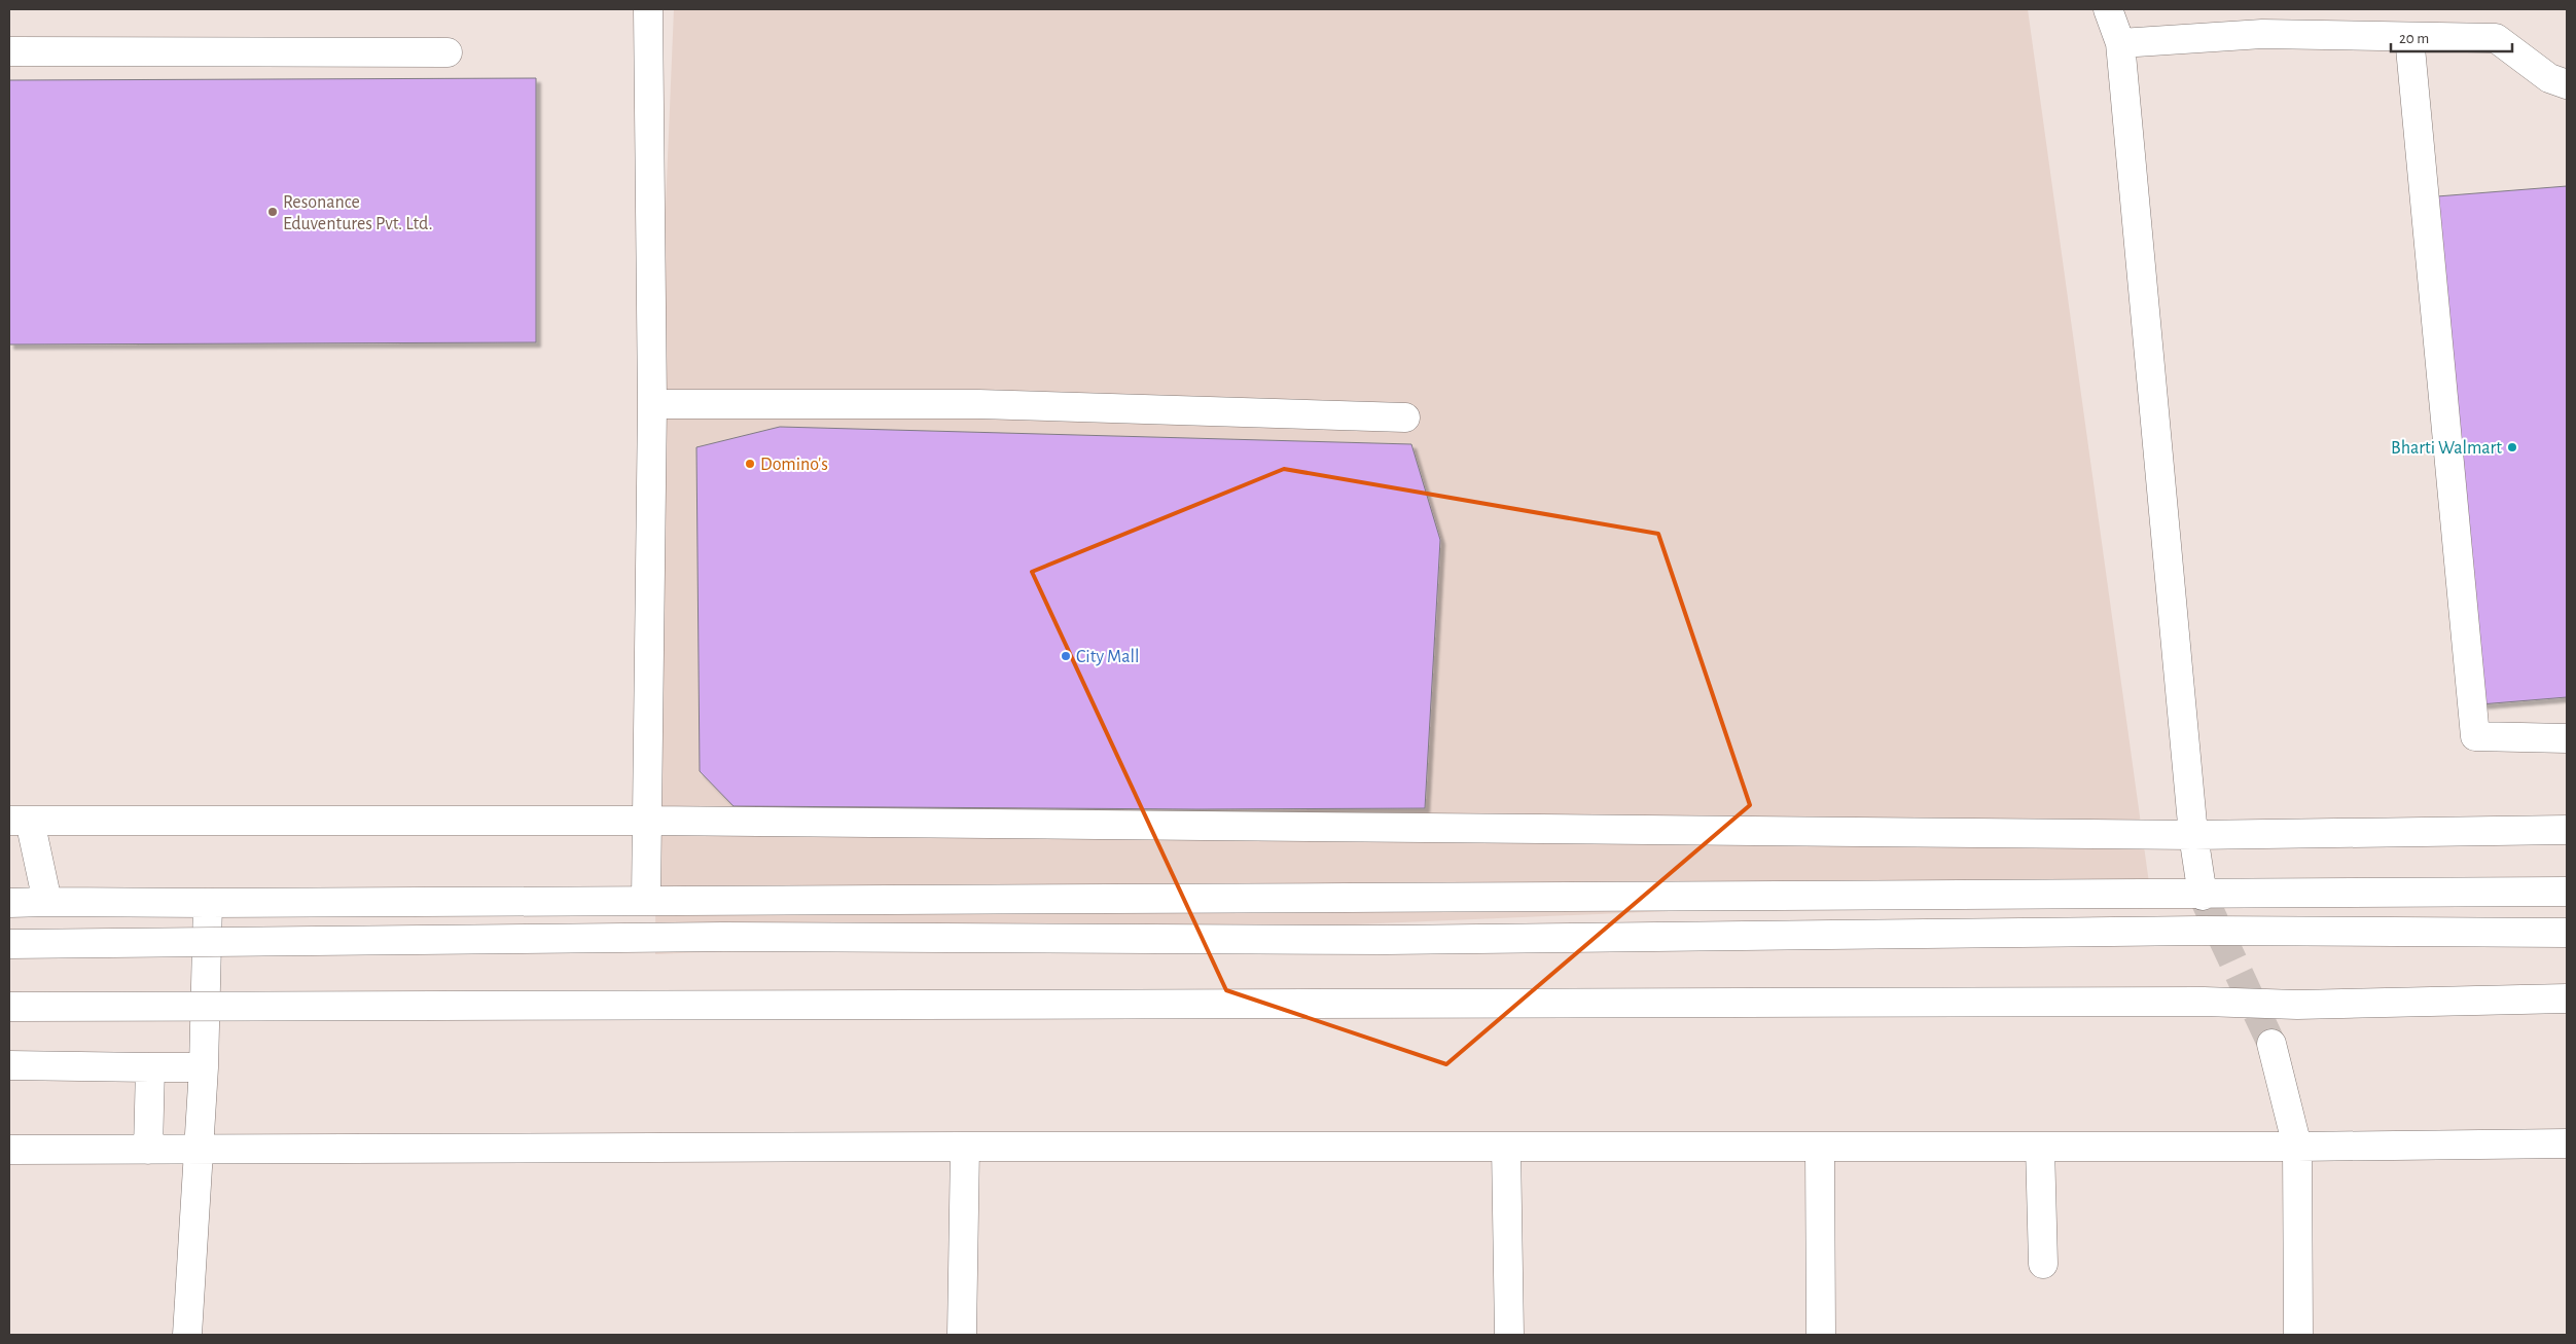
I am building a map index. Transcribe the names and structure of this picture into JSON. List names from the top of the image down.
{
  "places": [
    "Resonance Eduventures Pvt. Ltd.",
    "Bharti Walmart",
    "Domino's",
    "City Mall"
  ],
  "scale_bar": "20 m"
}
